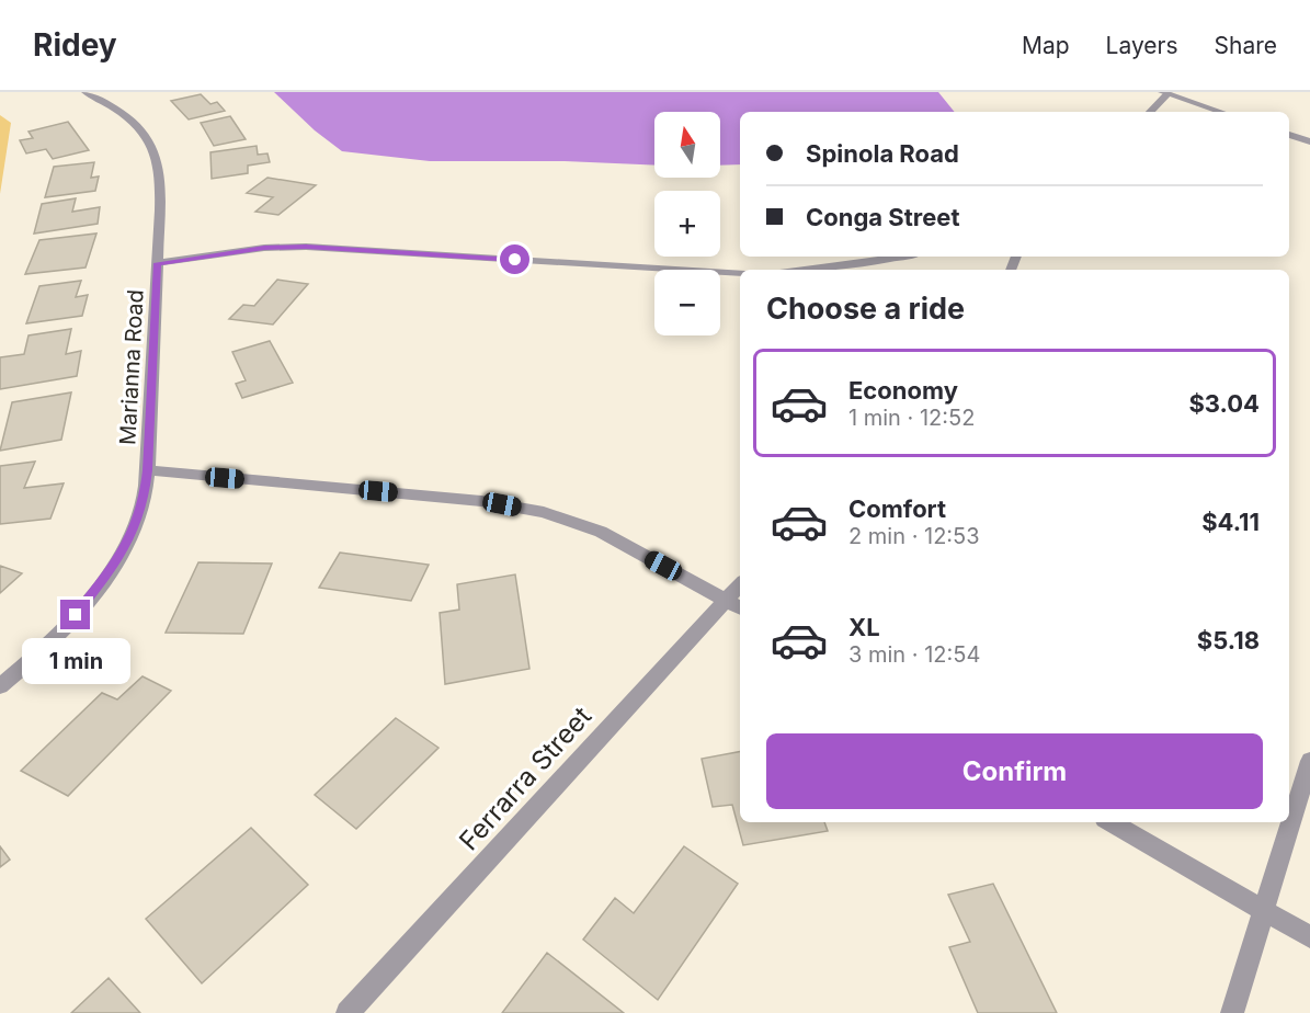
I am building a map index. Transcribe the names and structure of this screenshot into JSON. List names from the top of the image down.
{
  "streets": {
    "street": ["Marianna Road", "Ferrarra Street"]
  },
  "crossings": [
    ["Marianna Road", "Ferrarra Street"]
  ],
  "north": "top",
  "page": {
    "header": "Ridey",
    "nav": ["Map", "Layers", "Share"],
    "map_buttons": ["+", "−"],
    "banner": ["Spinola Road", "Conga Street"],
    "heading": "Choose a ride",
    "list": [
      {
        "name": "Economy",
        "note": "1 min · 12:52",
        "value": "$3.04"
      },
      {
        "name": "Comfort",
        "note": "2 min · 12:53",
        "value": "$4.11"
      },
      {
        "name": "XL",
        "note": "3 min · 12:54",
        "value": "$5.18"
      }
    ],
    "bubble": "1 min",
    "buttons": "Confirm"
  }
}
